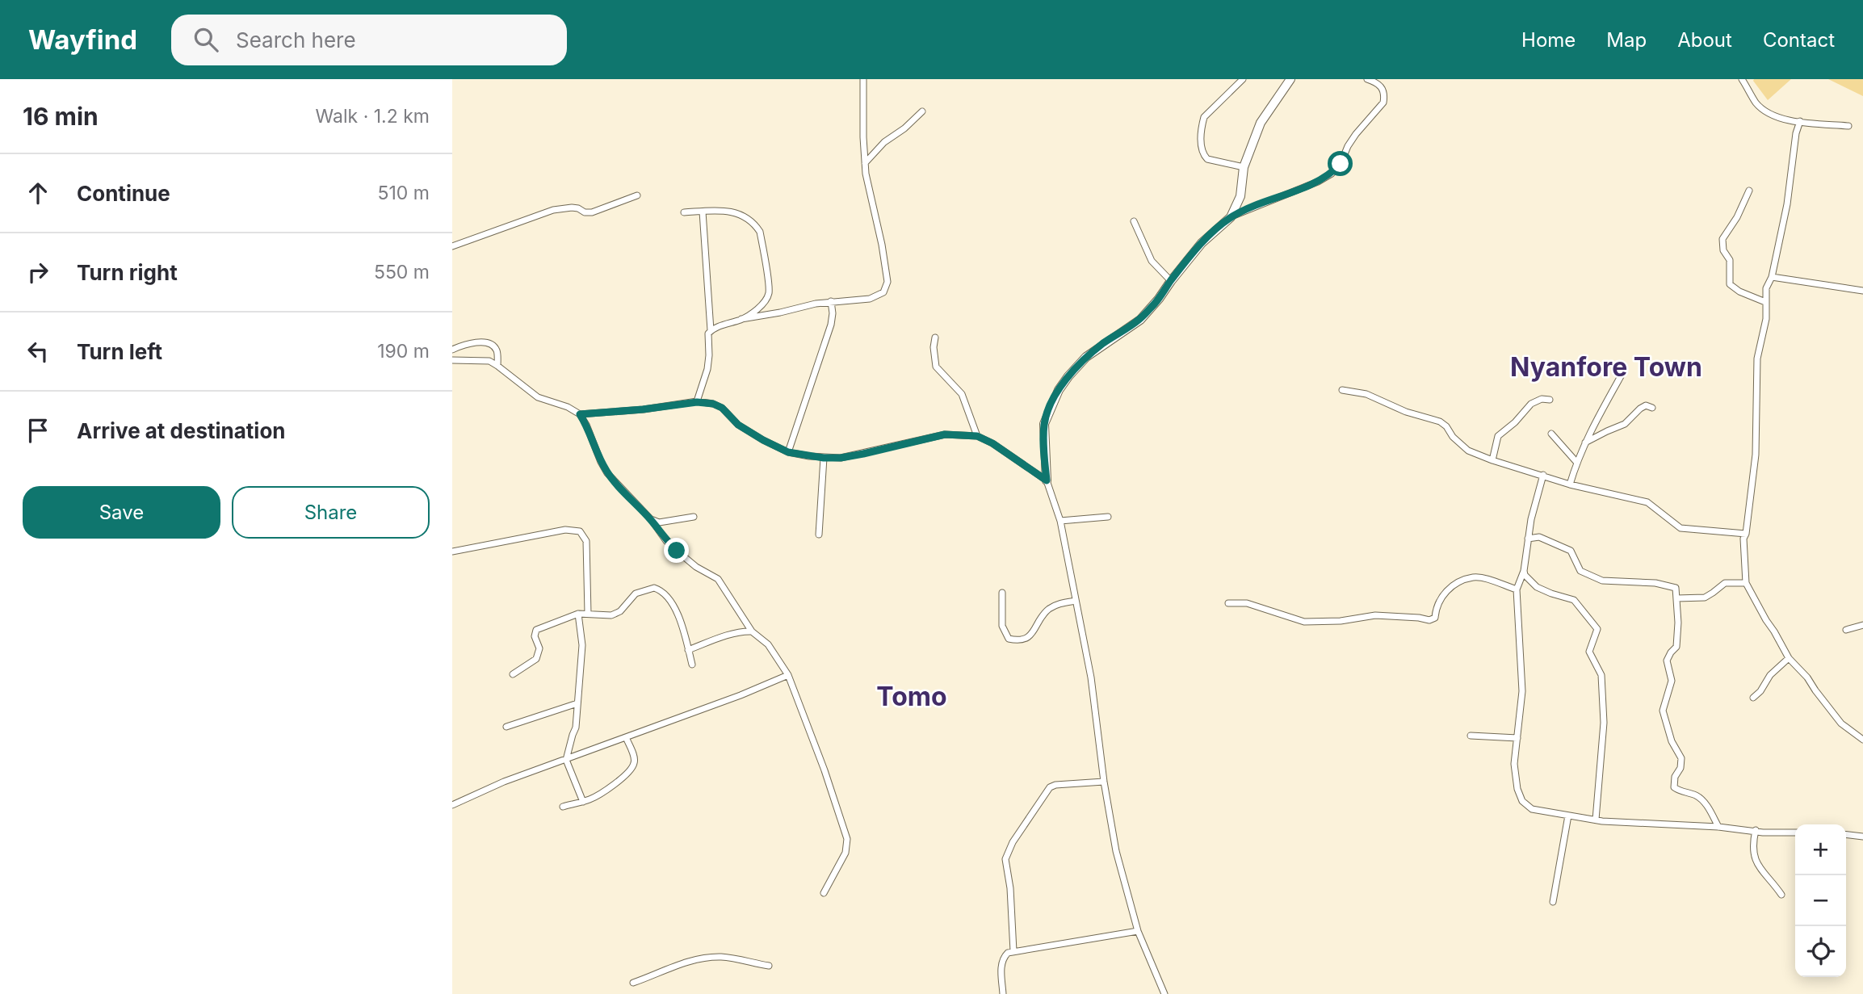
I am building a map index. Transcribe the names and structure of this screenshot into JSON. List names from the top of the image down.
{
  "districts": ["Nyanfore Town", "Tomo"],
  "page": {
    "header": "Wayfind",
    "search": "Search here",
    "nav": [
      "Home",
      "Map",
      "About",
      "Contact"
    ],
    "heading": ["16 min", "Walk · 1.2 km"],
    "list": [
      ["Continue", "510 m"],
      ["Turn right", "550 m"],
      ["Turn left", "190 m"],
      "Arrive at destination"
    ],
    "buttons": ["Save", "Share"],
    "map_buttons": ["+", "−"]
  }
}
